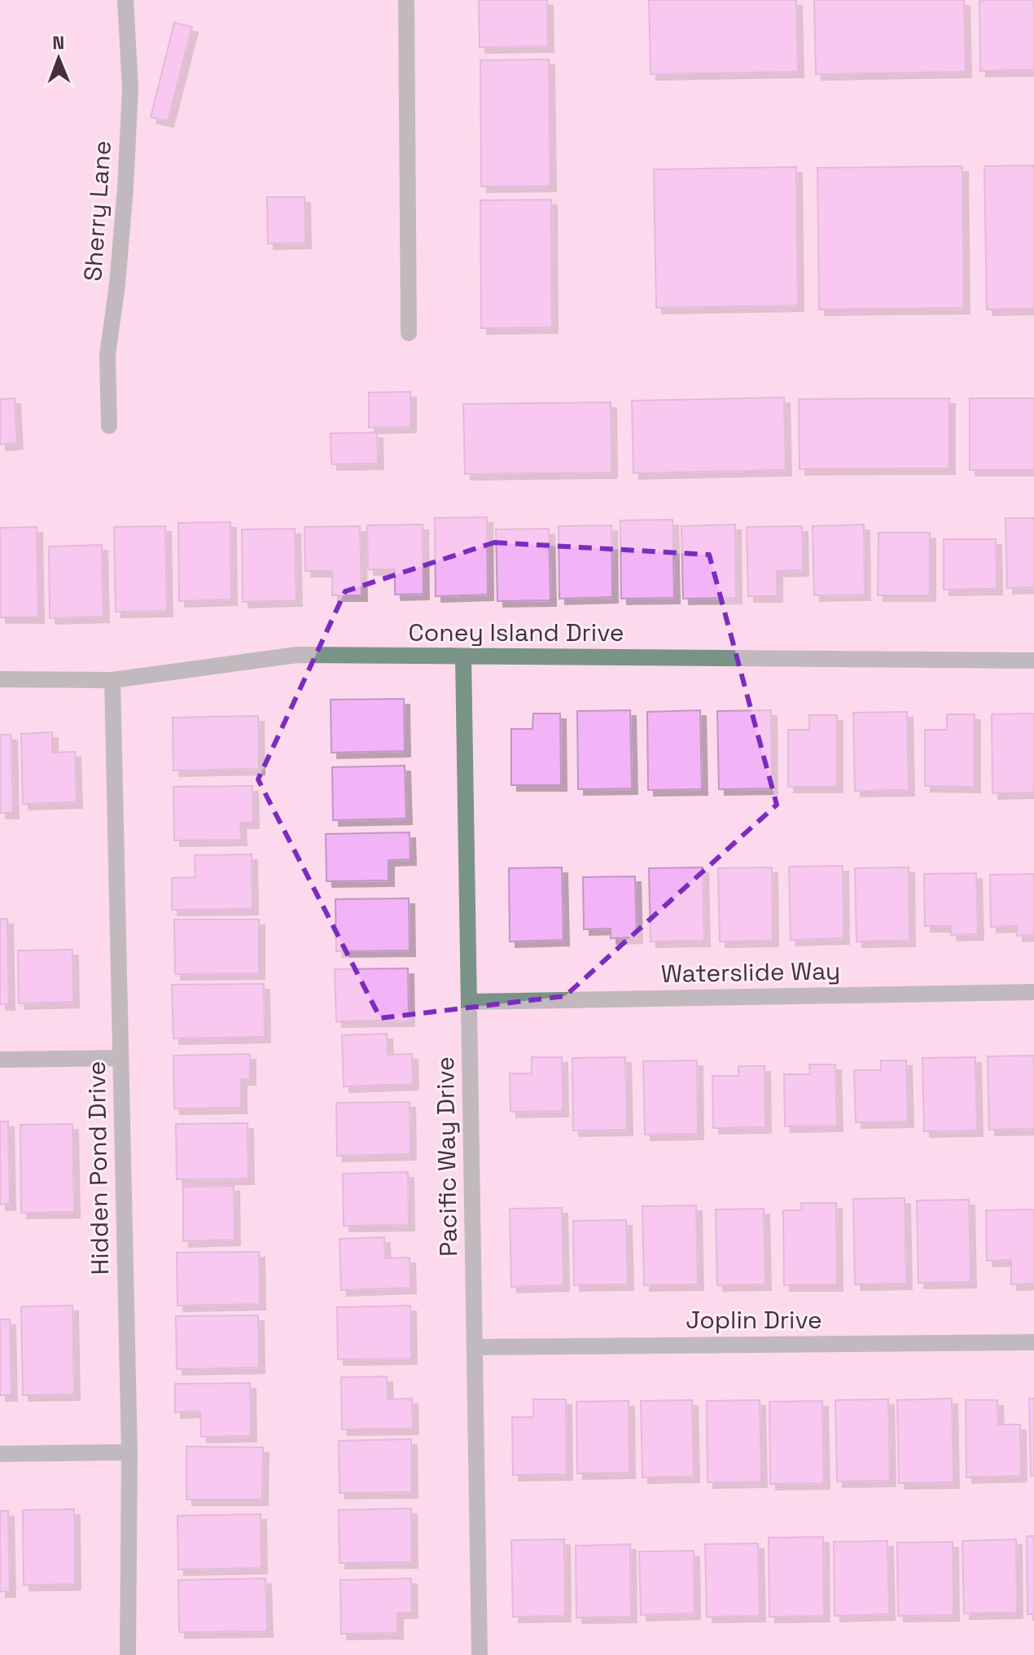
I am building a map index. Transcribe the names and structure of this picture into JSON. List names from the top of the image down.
{
  "streets": {
    "street": [
      "Sherry Lane",
      "Coney Island Drive",
      "Waterslide Way",
      "Pacific Way Drive",
      "Hidden Pond Drive",
      "Joplin Drive"
    ]
  },
  "crossings": [
    ["Coney Island Drive", "Pacific Way Drive"],
    ["Coney Island Drive", "Hidden Pond Drive"],
    ["Waterslide Way", "Pacific Way Drive"],
    ["Pacific Way Drive", "Joplin Drive"]
  ],
  "north": "top"
}
